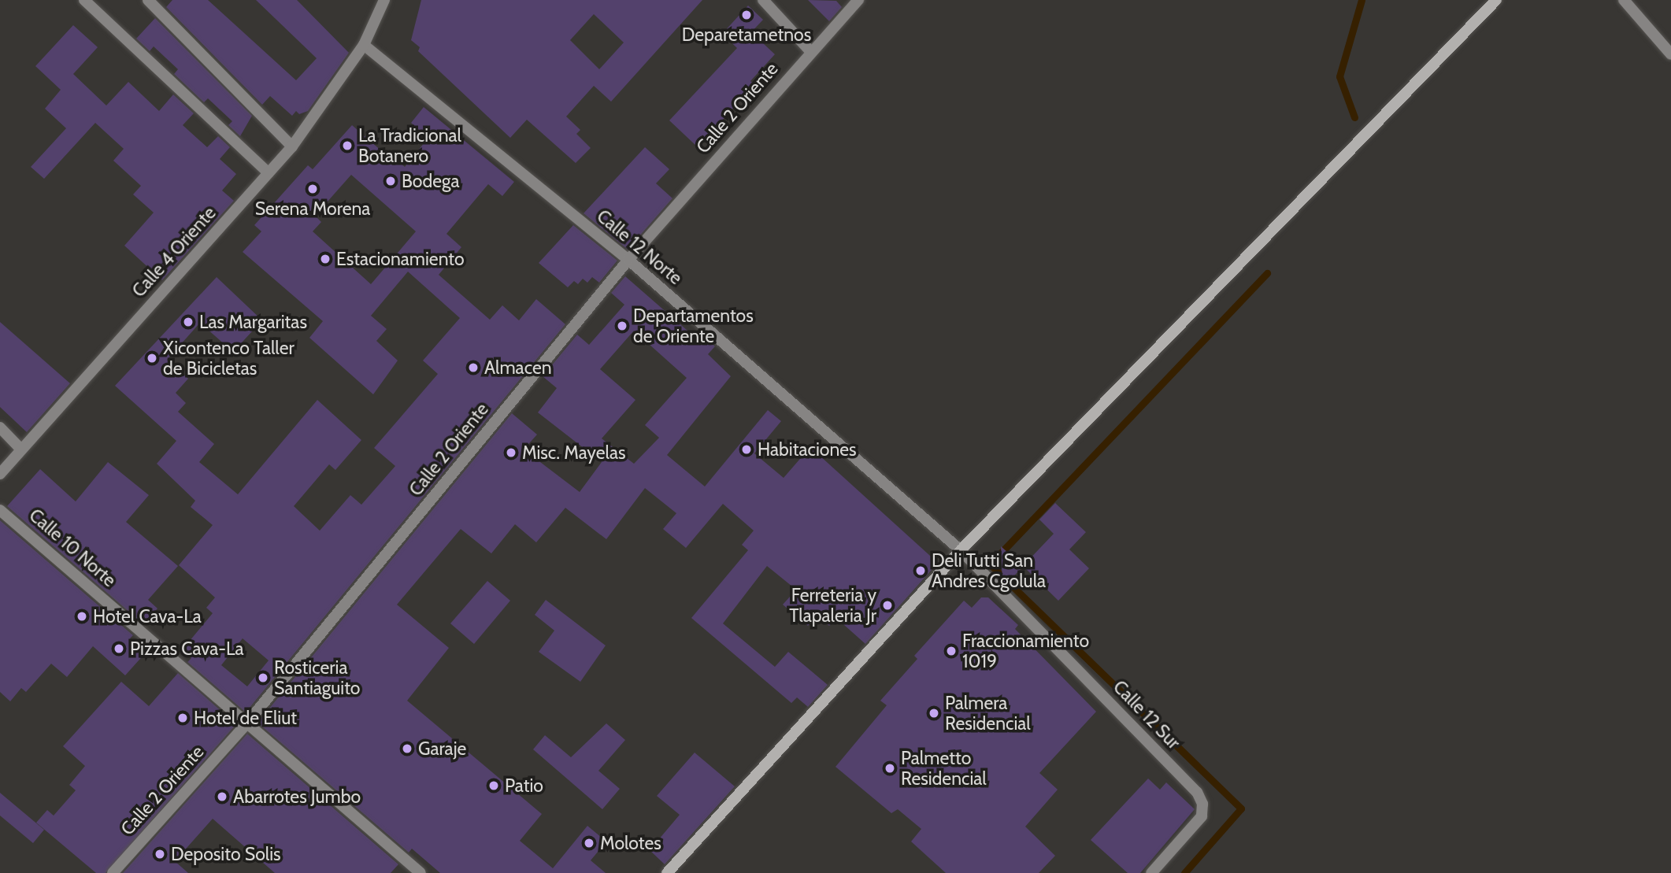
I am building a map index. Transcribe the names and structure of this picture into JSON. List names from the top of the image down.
{
  "streets": {
    "street": [
      "Calle 2 Oriente",
      "Calle 12 Norte",
      "Calle 4 Oriente",
      "Calle 10 Norte",
      "Calle 12 Sur"
    ]
  },
  "crossings": [
    ["Calle 2 Oriente", "Calle 12 Norte"],
    ["Calle 2 Oriente", "Calle 10 Norte"],
    ["Calle 12 Norte", "Calle 4 Oriente"],
    ["Calle 12 Norte", "Calle 12 Sur"]
  ],
  "places": [
    "Deparetametnos",
    "La Tradicional Botanero",
    "Bodega",
    "Serena Morena",
    "Estacionamiento",
    "Las Margaritas",
    "Departamentos de Oriente",
    "Xicontenco Taller de Bicicletas",
    "Almacen",
    "Habitaciones",
    "Misc. Mayelas",
    "Deli Tutti San Andres Cgolula",
    "Ferreteria y Tlapaleria Jr",
    "Hotel Cava-La",
    "Pizzas Cava-La",
    "Fraccionamiento 1019",
    "Rosticeria Santiaguito",
    "Palmera Residencial",
    "Hotel de Eliut",
    "Garaje",
    "Palmetto Residencial",
    "Patio",
    "Abarrotes Jumbo",
    "Molotes",
    "Deposito Solis"
  ]
}
